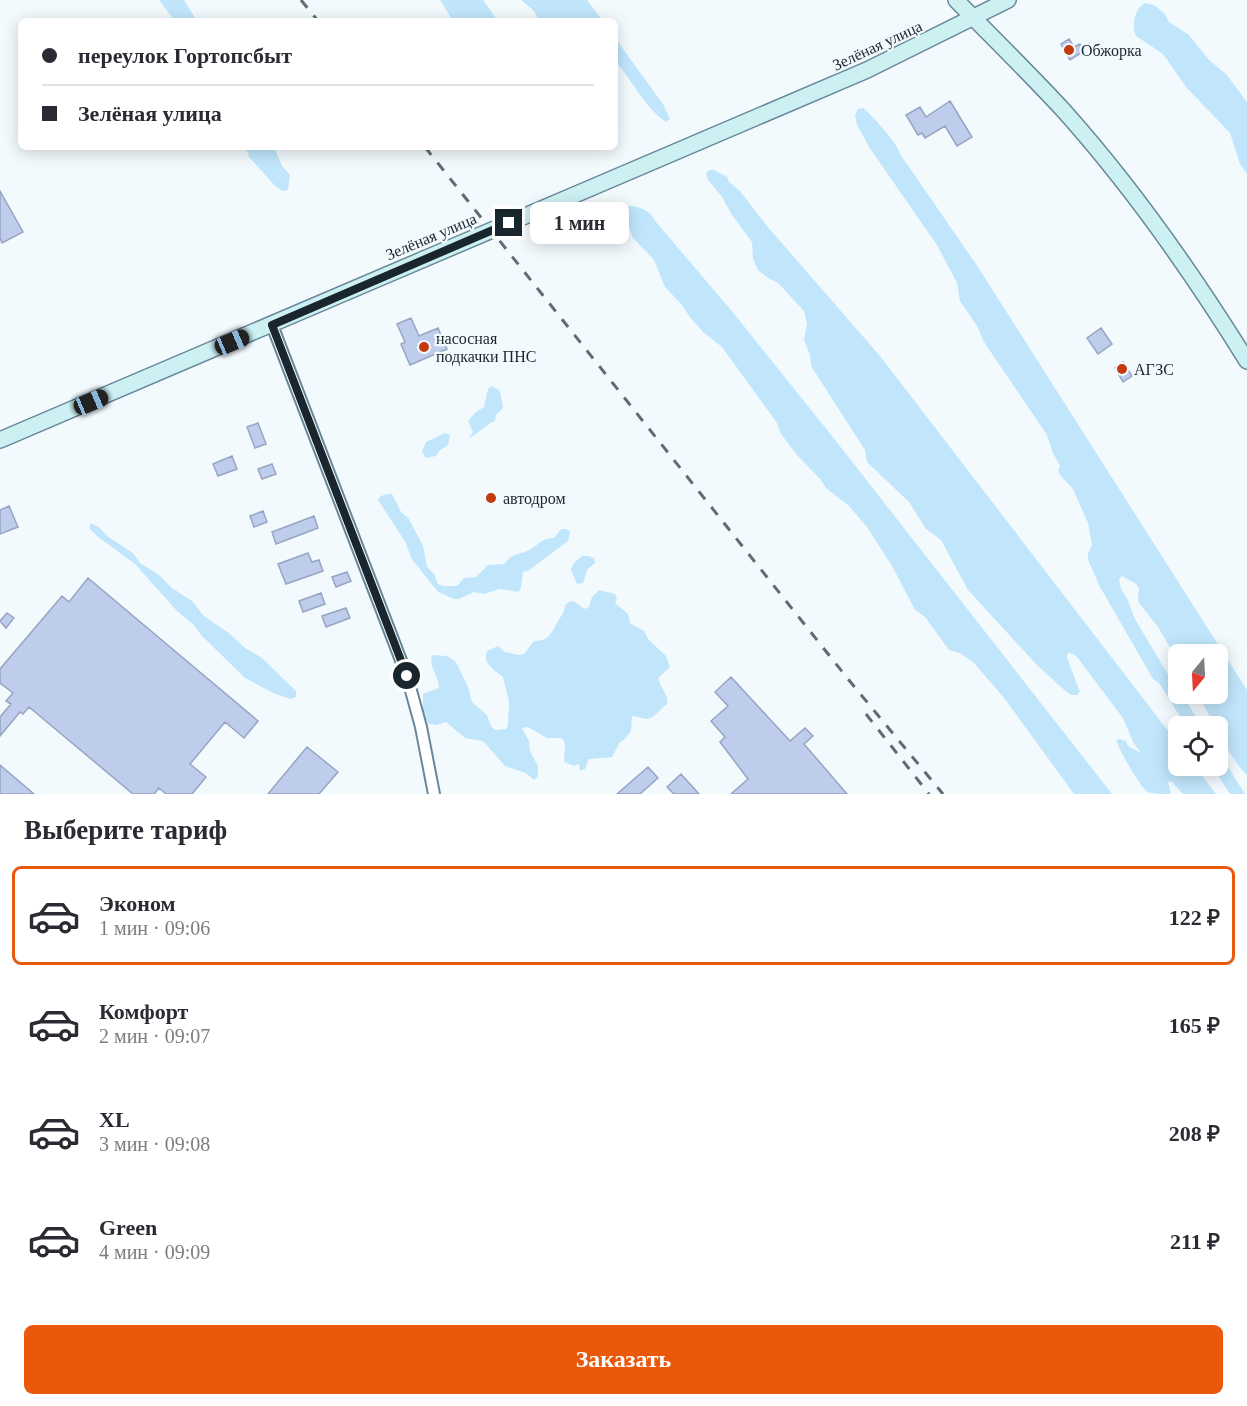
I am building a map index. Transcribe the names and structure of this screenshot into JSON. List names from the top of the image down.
{
  "streets": {
    "street": ["Зелёная улица"]
  },
  "places": [
    "Обжорка",
    "насосная подкачки ПНС",
    "АГЗС",
    "автодром"
  ],
  "north": "bottom",
  "page": {
    "banner": ["переулок Гортопсбыт", "Зелёная улица"],
    "bubble": "1 мин",
    "heading": "Выберите тариф",
    "list": [
      {
        "name": "Эконом",
        "note": "1 мин · 09:06",
        "value": "122 ₽"
      },
      {
        "name": "Комфорт",
        "note": "2 мин · 09:07",
        "value": "165 ₽"
      },
      {
        "name": "XL",
        "note": "3 мин · 09:08",
        "value": "208 ₽"
      },
      {
        "name": "Green",
        "note": "4 мин · 09:09",
        "value": "211 ₽"
      }
    ],
    "buttons": "Заказать"
  }
}
